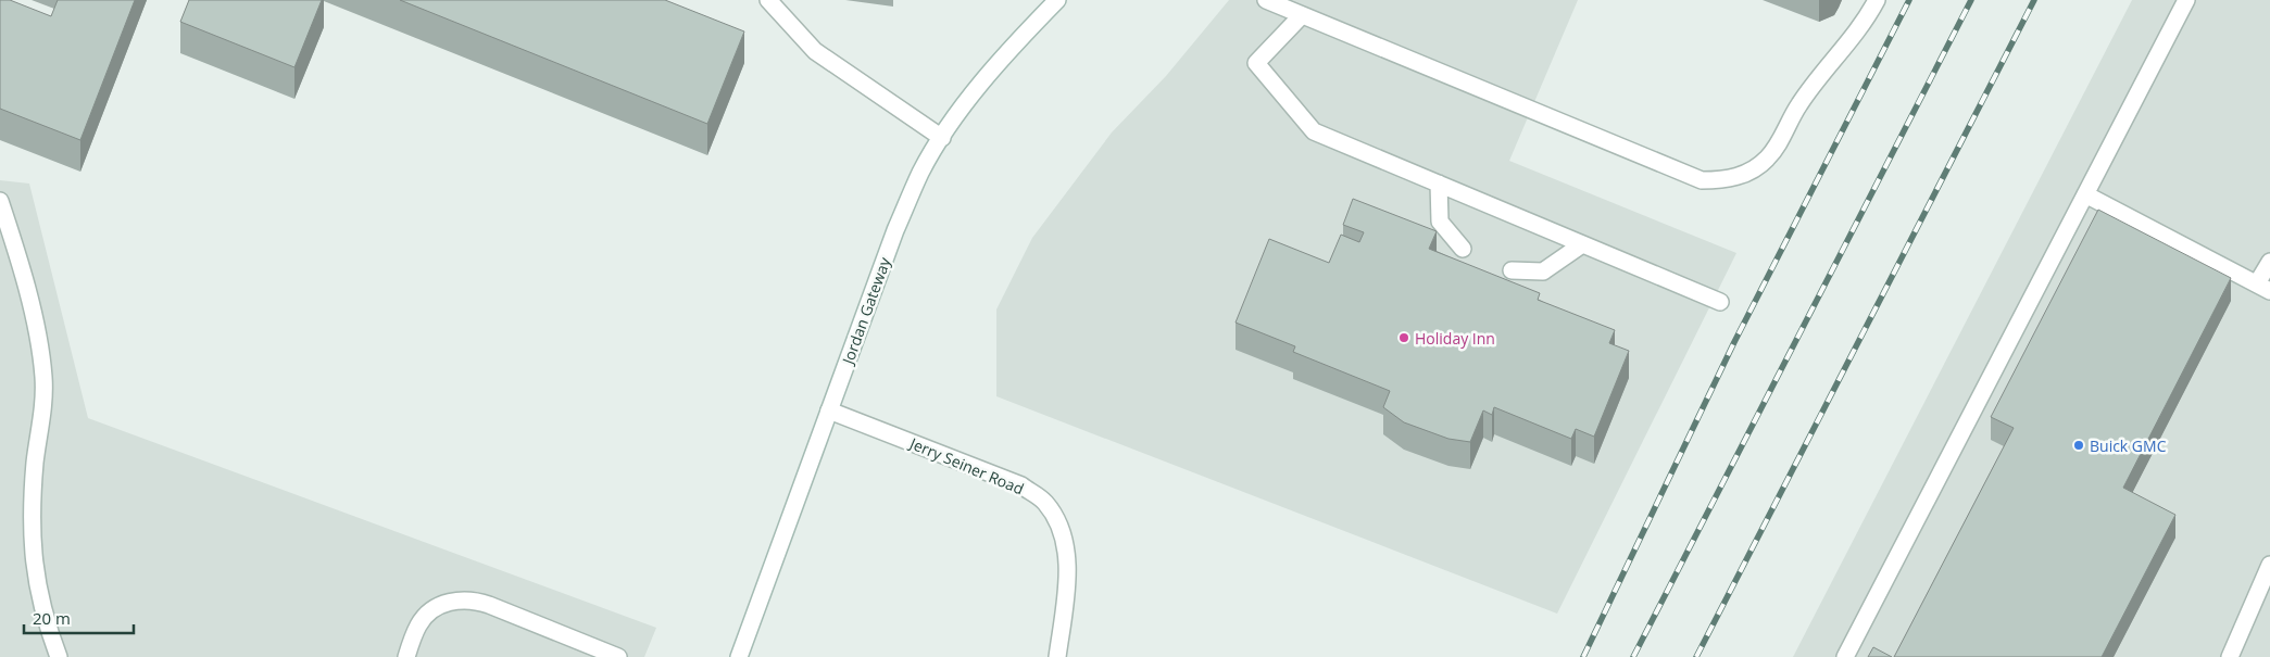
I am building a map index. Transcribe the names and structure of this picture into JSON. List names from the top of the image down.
{
  "streets": {
    "main road": ["Jordan Gateway", "Jerry Seiner Road"]
  },
  "crossings": [
    ["Jordan Gateway", "Jerry Seiner Road"]
  ],
  "places": ["Holiday Inn", "Buick GMC"],
  "scale_bar": "20 m"
}
